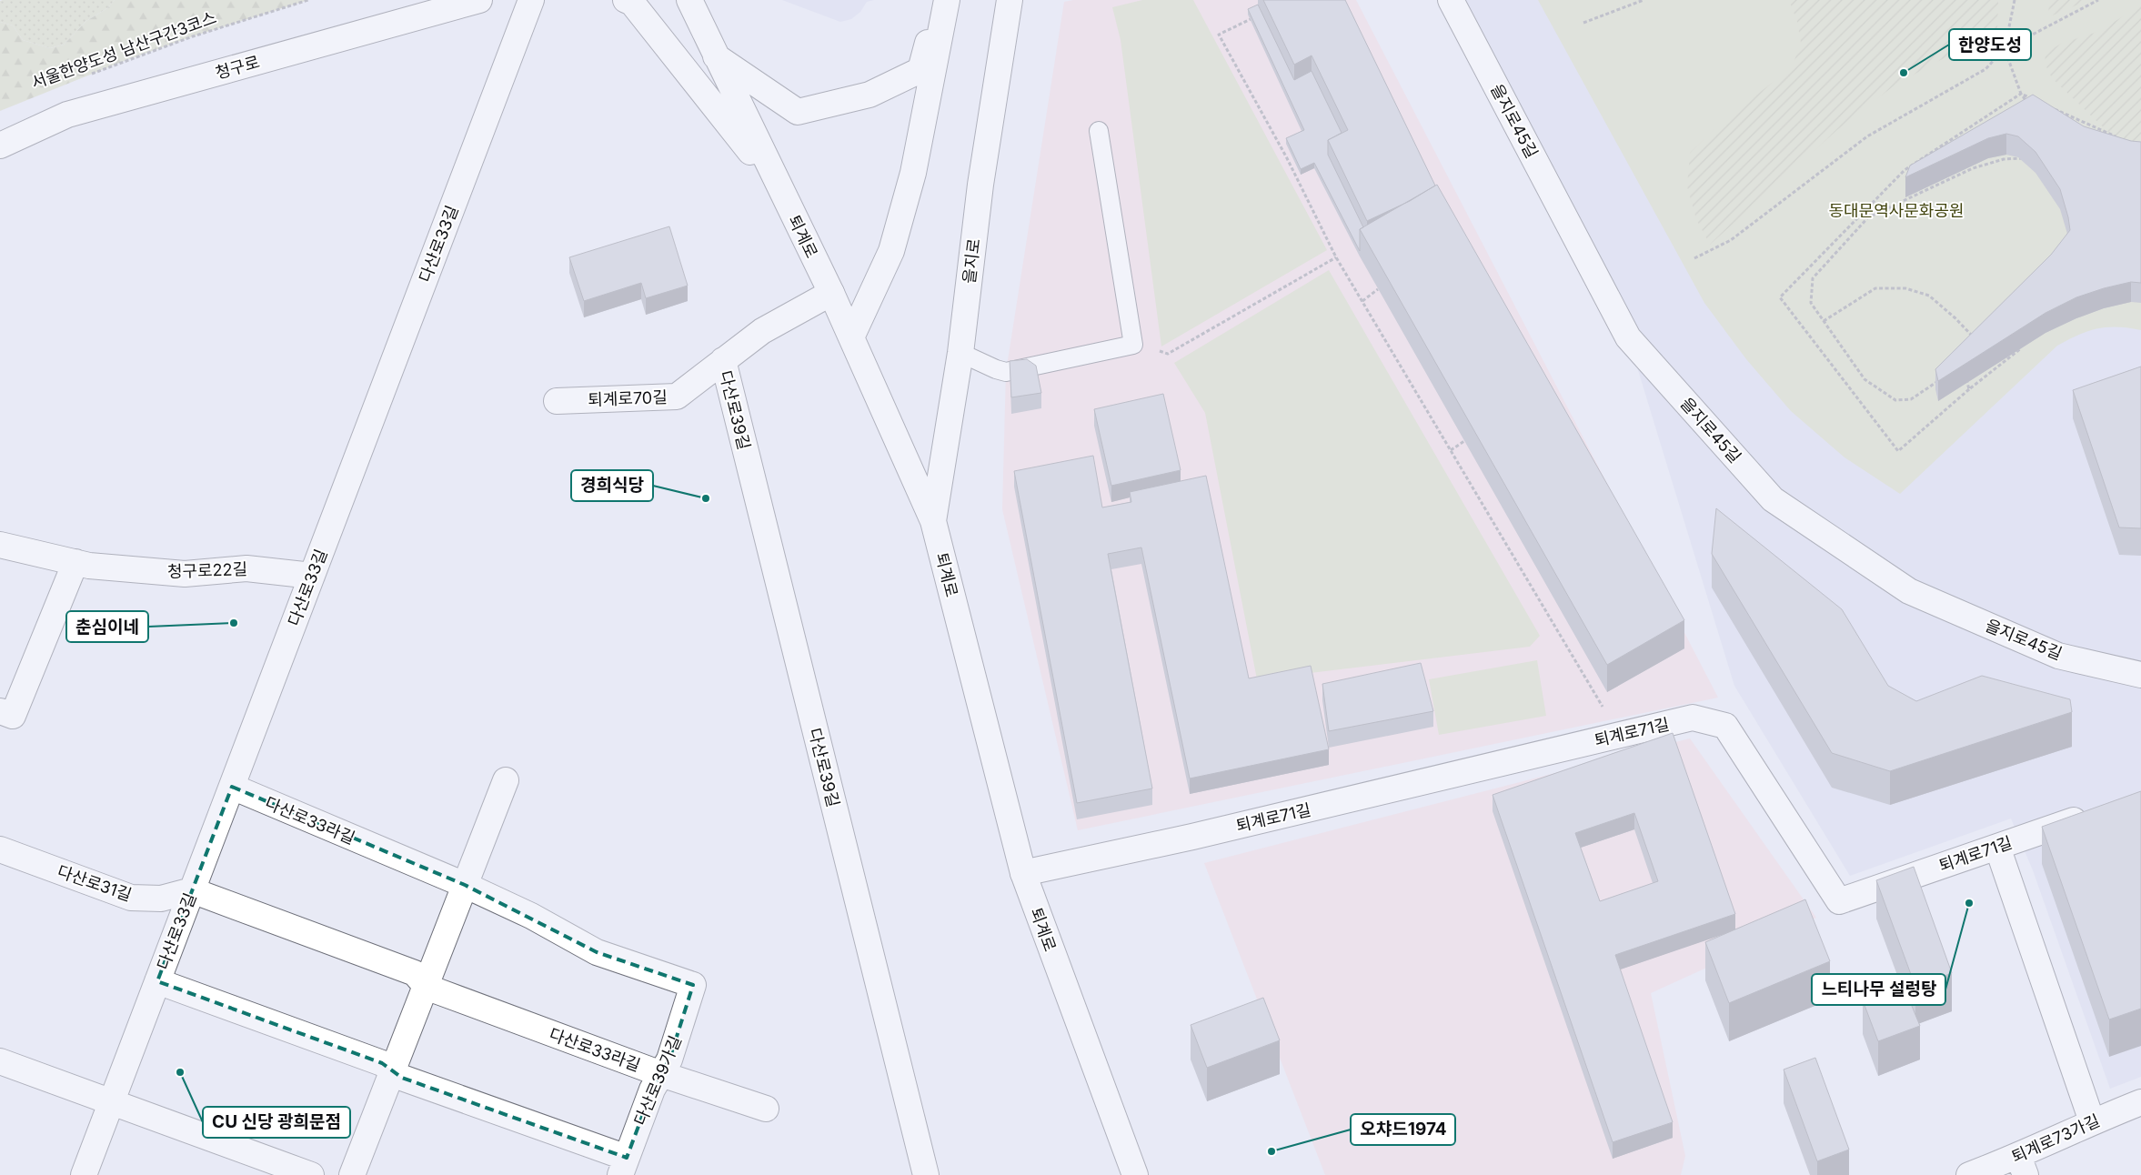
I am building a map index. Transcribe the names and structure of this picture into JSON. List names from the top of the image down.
{
  "streets": {
    "street": [
      "청구로",
      "을지로45길",
      "퇴계로",
      "다산로33길",
      "을지로",
      "퇴계로70길",
      "다산로39길",
      "청구로22길",
      "퇴계로71길",
      "다산로33라길",
      "다산로31길",
      "다산로39가길",
      "퇴계로73가길"
    ],
    "path": ["서울한양도성 남산구간3코스"]
  },
  "crossings": [
    ["퇴계로", "을지로"],
    ["퇴계로", "퇴계로70길"],
    ["퇴계로", "퇴계로71길"],
    ["다산로33길", "청구로22길"],
    ["다산로33길", "다산로33라길"],
    ["다산로33길", "다산로31길"],
    ["퇴계로70길", "다산로39길"],
    ["다산로33라길", "다산로31길"],
    ["다산로33라길", "다산로39가길"]
  ],
  "parks": ["동대문역사문화공원"],
  "places": [
    "한양도성",
    "경희식당",
    "춘심이네",
    "느티나무 설렁탕",
    "CU 신당 광희문점",
    "오챠드1974"
  ]
}
